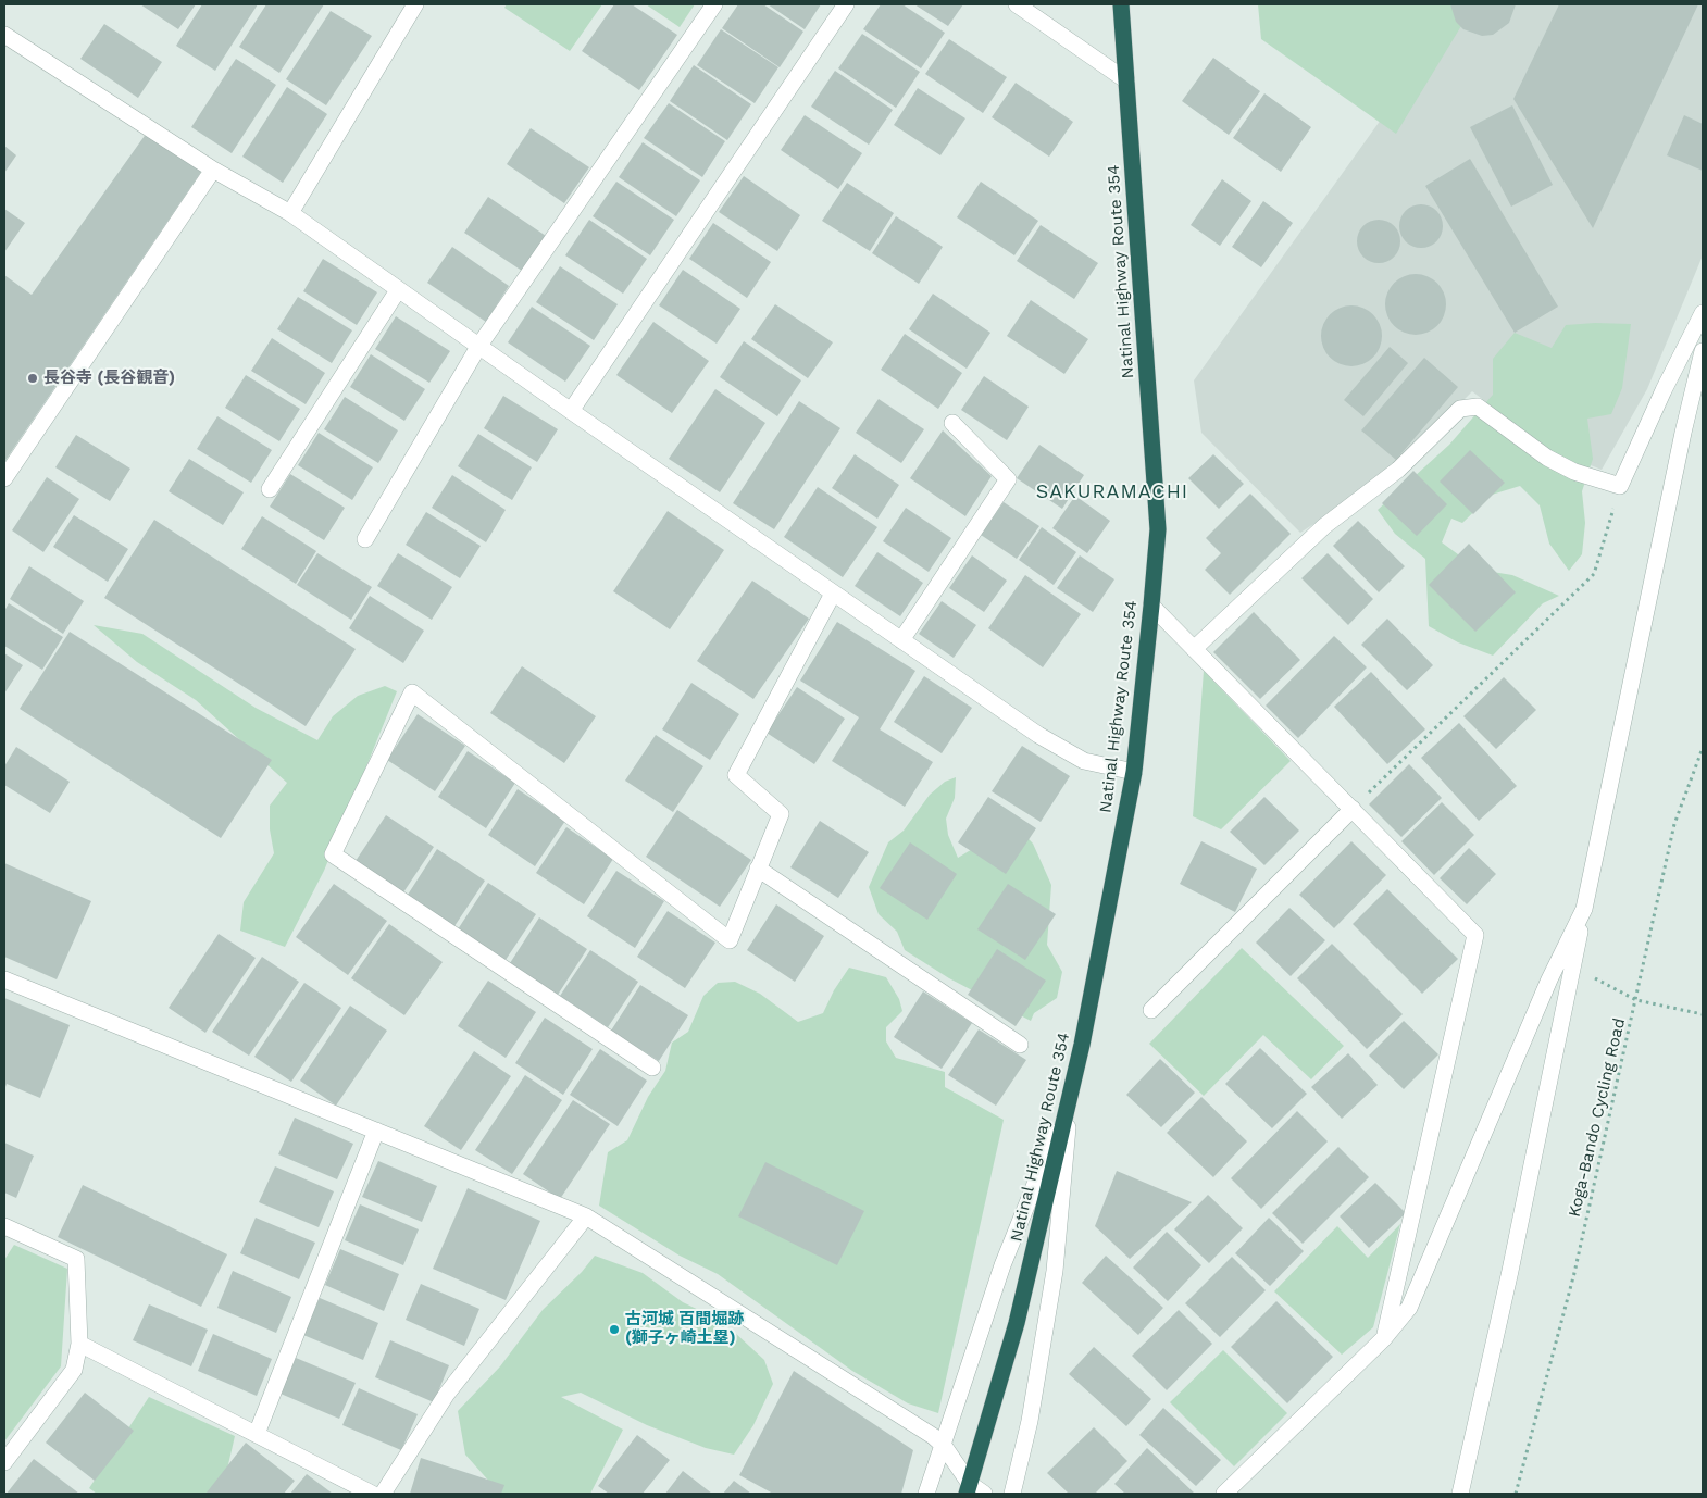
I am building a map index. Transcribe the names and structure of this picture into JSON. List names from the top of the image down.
{
  "streets": {
    "highway": ["Natinal Highway Route 354"],
    "path": ["Koga-Bando Cycling Road"]
  },
  "districts": ["SAKURAMACHI"],
  "places": ["長谷寺 (長谷観音)", "古河城 百間堀跡 (獅子ヶ崎土塁)"]
}
